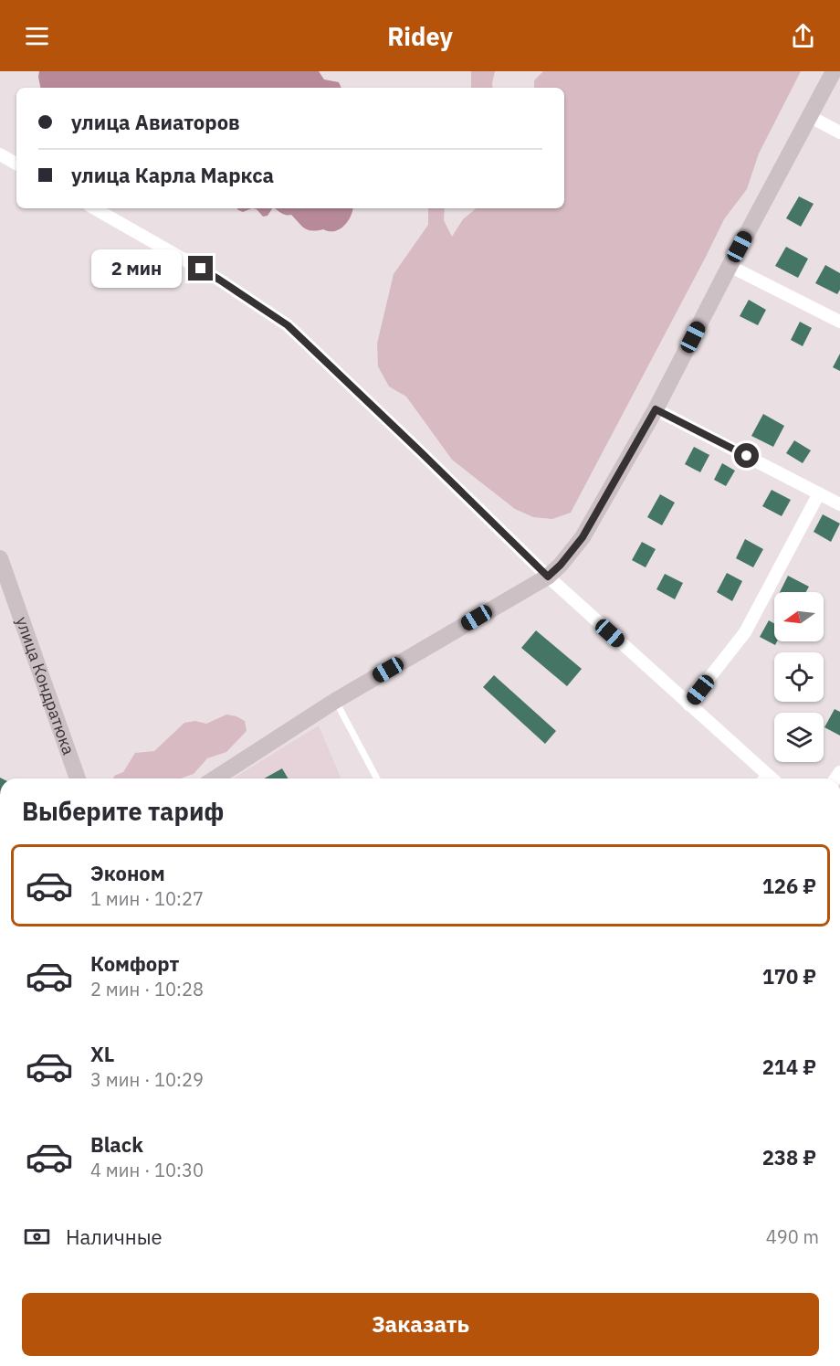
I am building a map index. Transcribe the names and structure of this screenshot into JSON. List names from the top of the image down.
{
  "streets": {
    "street": ["улица Кондратюка"]
  },
  "north": "left",
  "page": {
    "header": "Ridey",
    "banner": ["улица Авиаторов", "улица Карла Маркса"],
    "bubble": "2 мин",
    "heading": "Выберите тариф",
    "list": [
      {
        "name": "Эконом",
        "note": "1 мин · 10:27",
        "value": "126 ₽"
      },
      {
        "name": "Комфорт",
        "note": "2 мин · 10:28",
        "value": "170 ₽"
      },
      {
        "name": "XL",
        "note": "3 мин · 10:29",
        "value": "214 ₽"
      },
      {
        "name": "Black",
        "note": "4 мин · 10:30",
        "value": "238 ₽"
      }
    ],
    "pay": ["Наличные", "490 m"],
    "buttons": "Заказать"
  }
}
